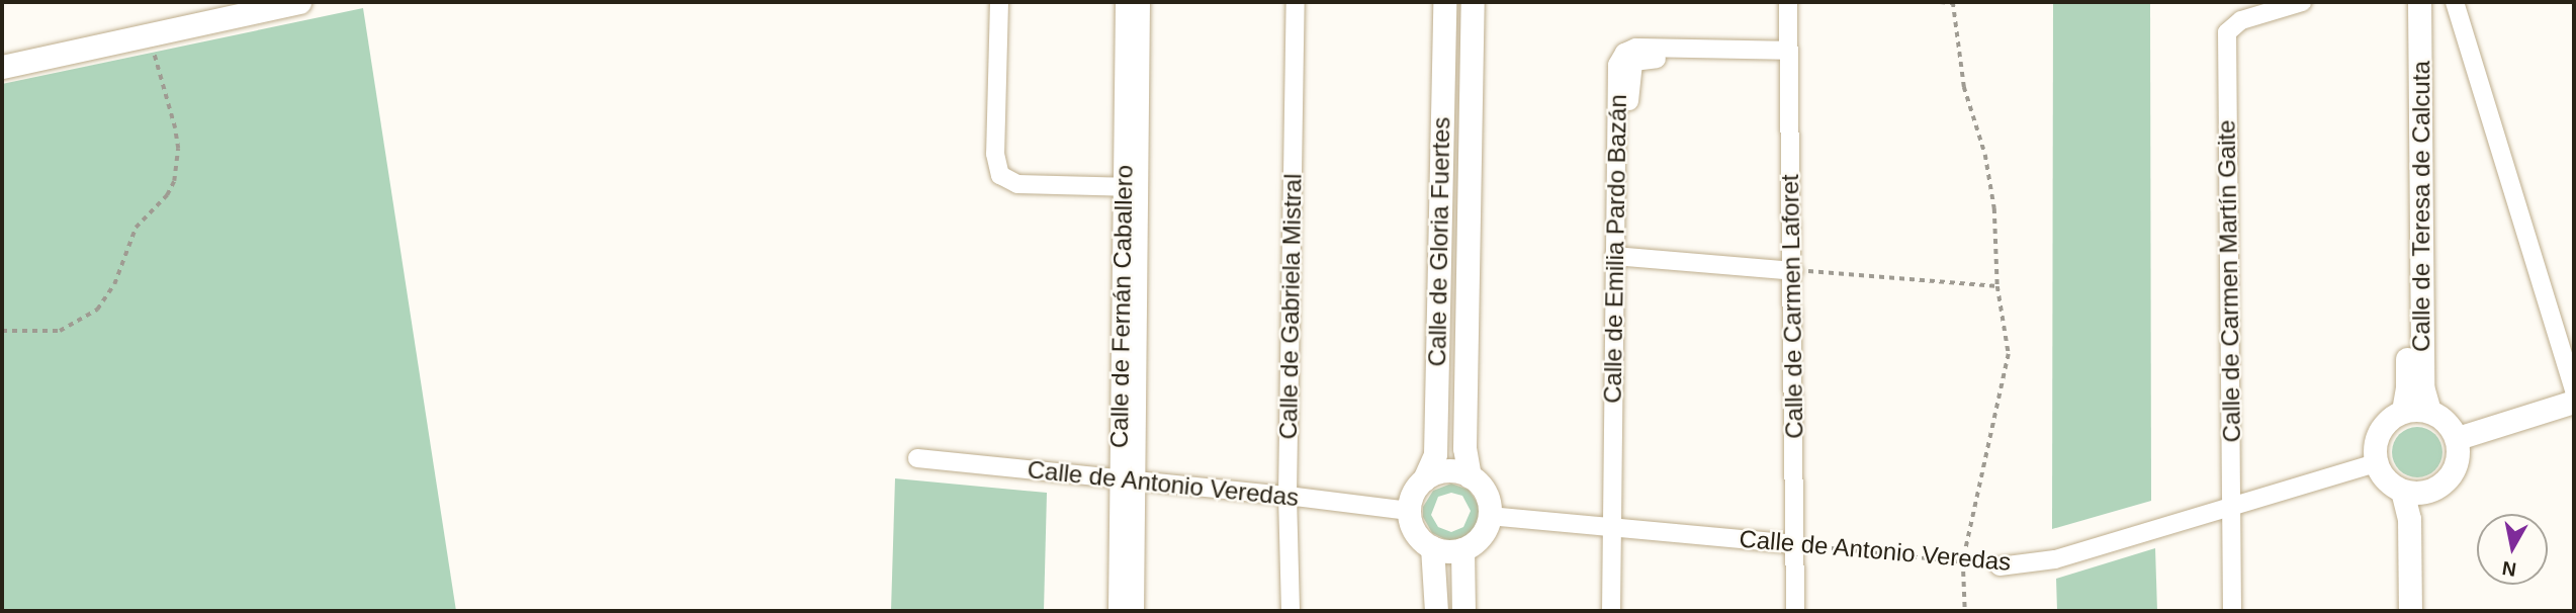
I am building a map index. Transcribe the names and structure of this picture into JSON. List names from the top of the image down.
{
  "streets": {
    "street": [
      "Calle de Teresa de Calcuta",
      "Calle de Gloria Fuertes",
      "Calle de Emilia Pardo Bazán",
      "Calle de Carmen Martín Gaite",
      "Calle de Fernán Caballero",
      "Calle de Gabriela Mistral",
      "Calle de Carmen Laforet",
      "Calle de Antonio Veredas"
    ]
  },
  "crossings": [
    ["Calle de Teresa de Calcuta", "Calle de Antonio Veredas"],
    ["Calle de Gloria Fuertes", "Calle de Antonio Veredas"],
    ["Calle de Emilia Pardo Bazán", "Calle de Carmen Laforet"],
    ["Calle de Emilia Pardo Bazán", "Calle de Antonio Veredas"],
    ["Calle de Carmen Martín Gaite", "Calle de Antonio Veredas"],
    ["Calle de Fernán Caballero", "Calle de Antonio Veredas"],
    ["Calle de Gabriela Mistral", "Calle de Antonio Veredas"],
    ["Calle de Carmen Laforet", "Calle de Antonio Veredas"]
  ],
  "north": "bottom"
}
